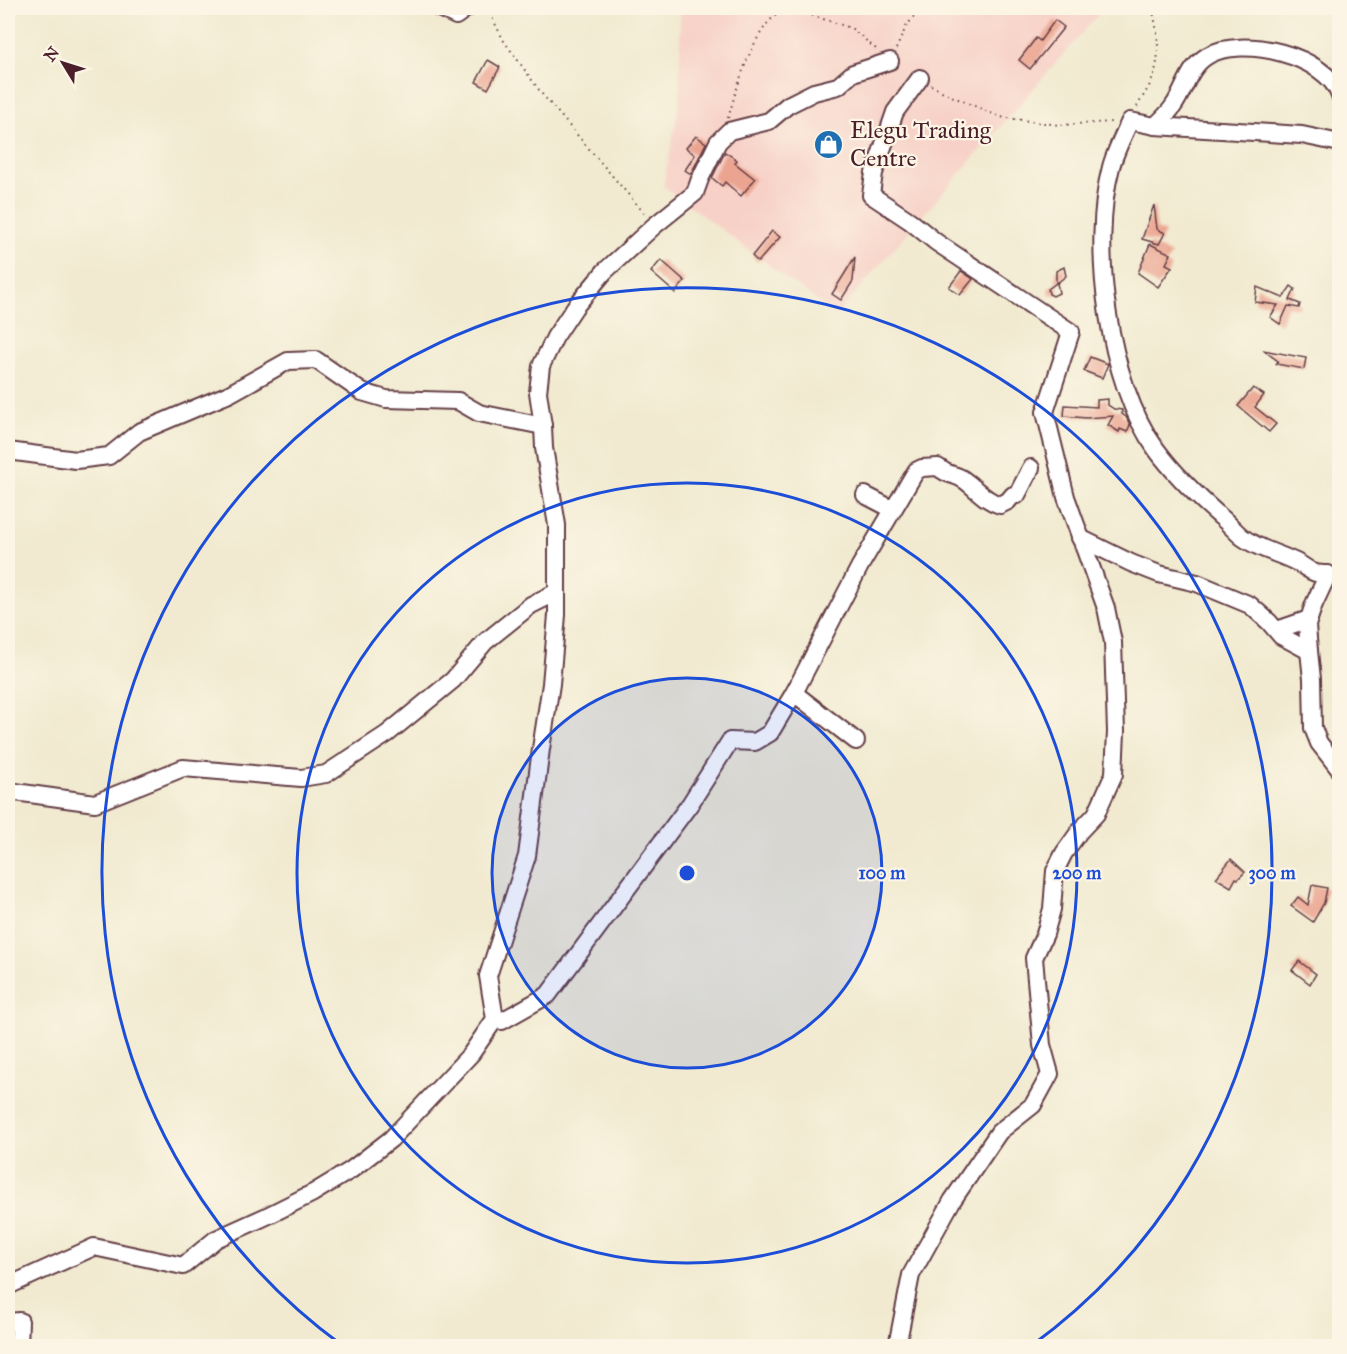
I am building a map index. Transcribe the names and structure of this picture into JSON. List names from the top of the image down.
{
  "places": {
    "shop": ["Elegu Trading Centre"]
  },
  "north": "top left",
  "rings": ["100 m", "200 m", "300 m"]
}
